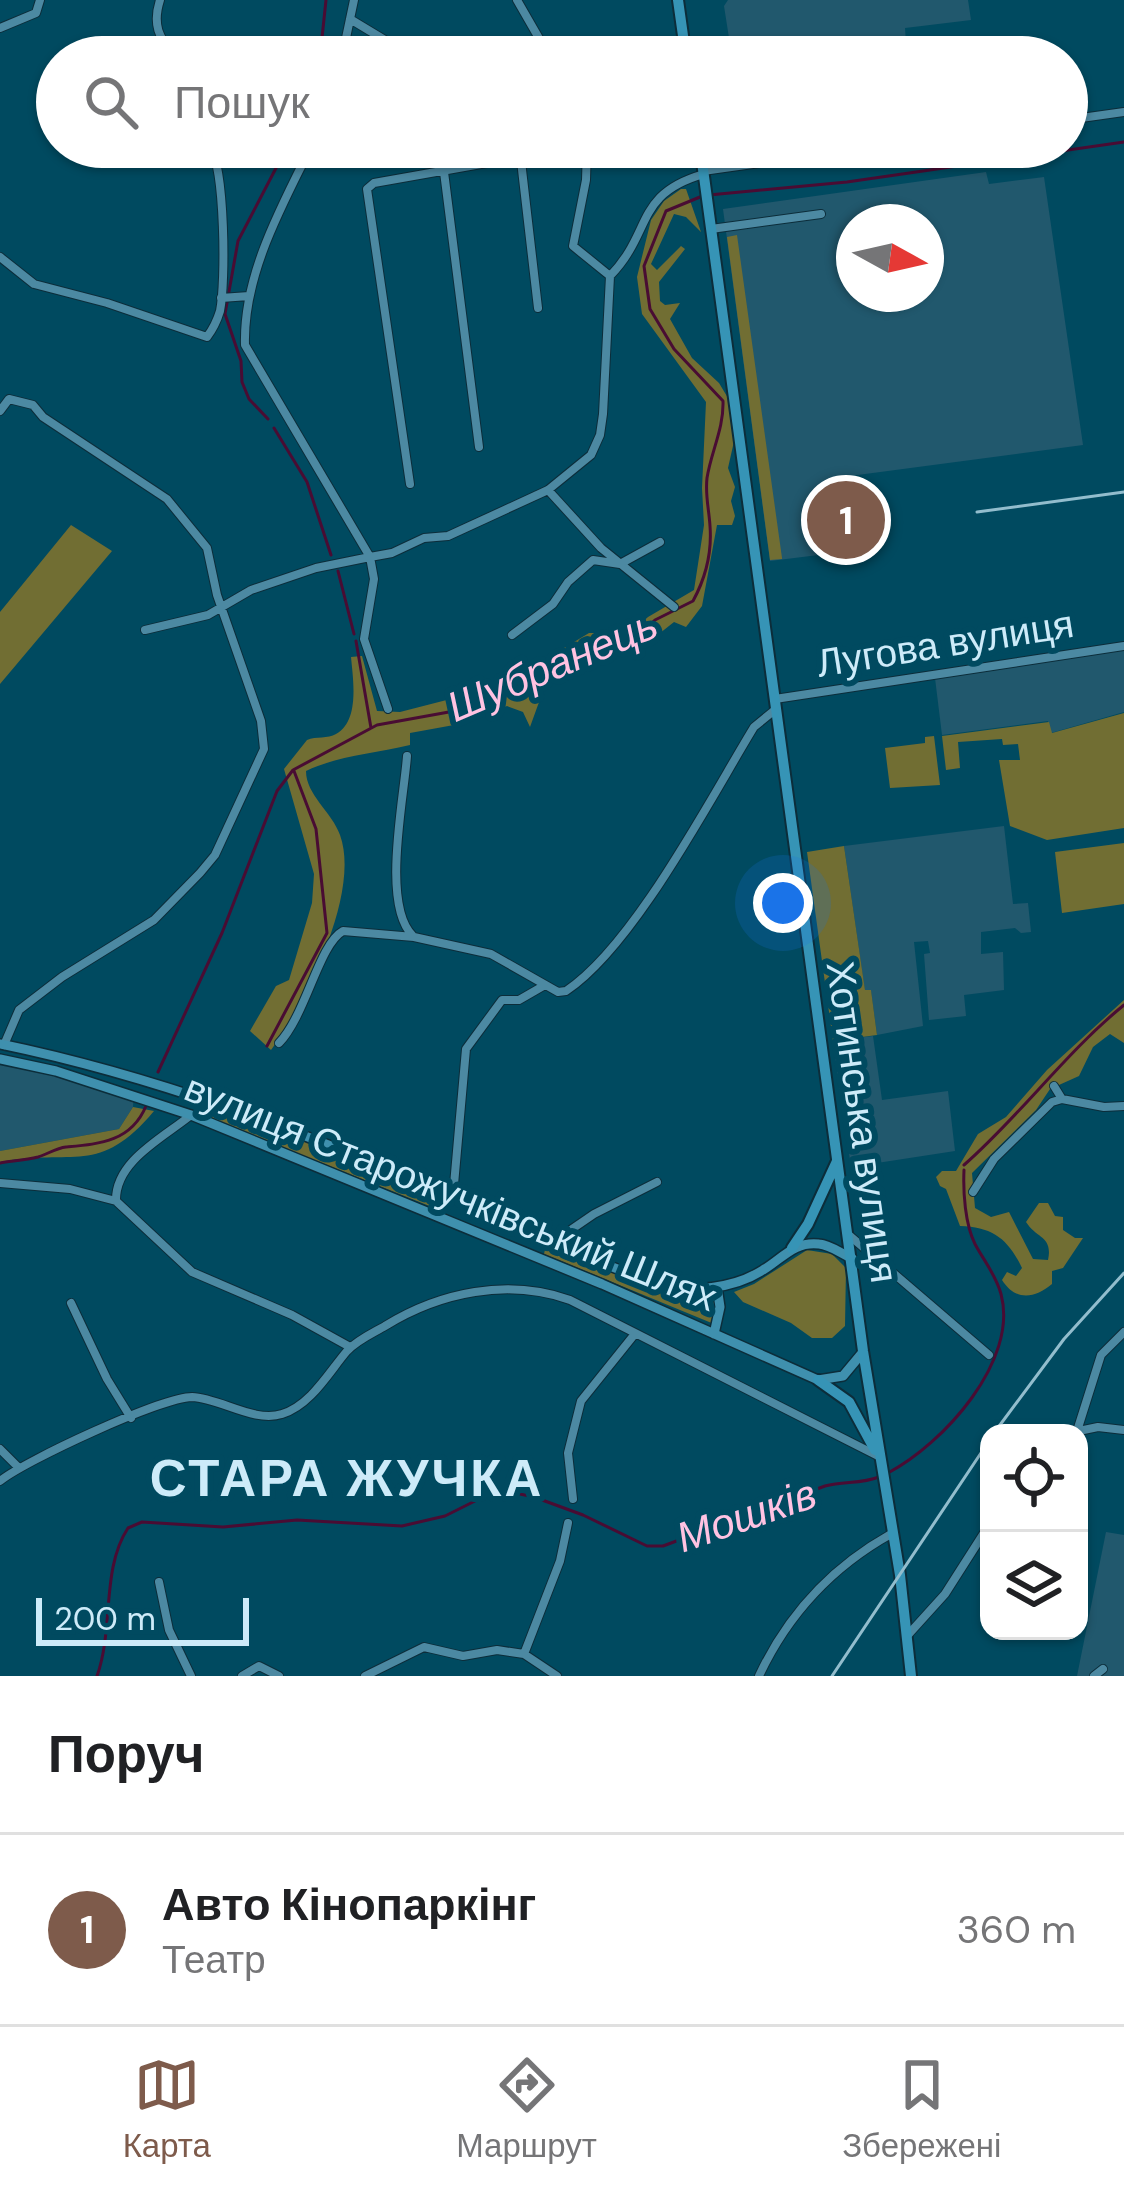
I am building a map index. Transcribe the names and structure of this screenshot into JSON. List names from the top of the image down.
{
  "streets": {
    "highway": ["Хотинська вулиця"],
    "main road": ["вулиця Старожучківський Шлях"],
    "street": ["Лугова вулиця"]
  },
  "crossings": [
    ["Лугова вулиця", "Хотинська вулиця"]
  ],
  "districts": ["СТАРА ЖУЧКА"],
  "water": ["Шубранець", "Мошків"],
  "scale_bar": "200 m",
  "north": "right",
  "page": {
    "search": "Пошук",
    "pins": "1",
    "scale": "200 m",
    "heading": "Поруч",
    "list": [
      {
        "mark": "1",
        "name": "Авто Кінопаркінг",
        "note": "Театр",
        "value": "360 m"
      }
    ],
    "nav": ["Карта", "Маршрут", "Збережені"]
  }
}
